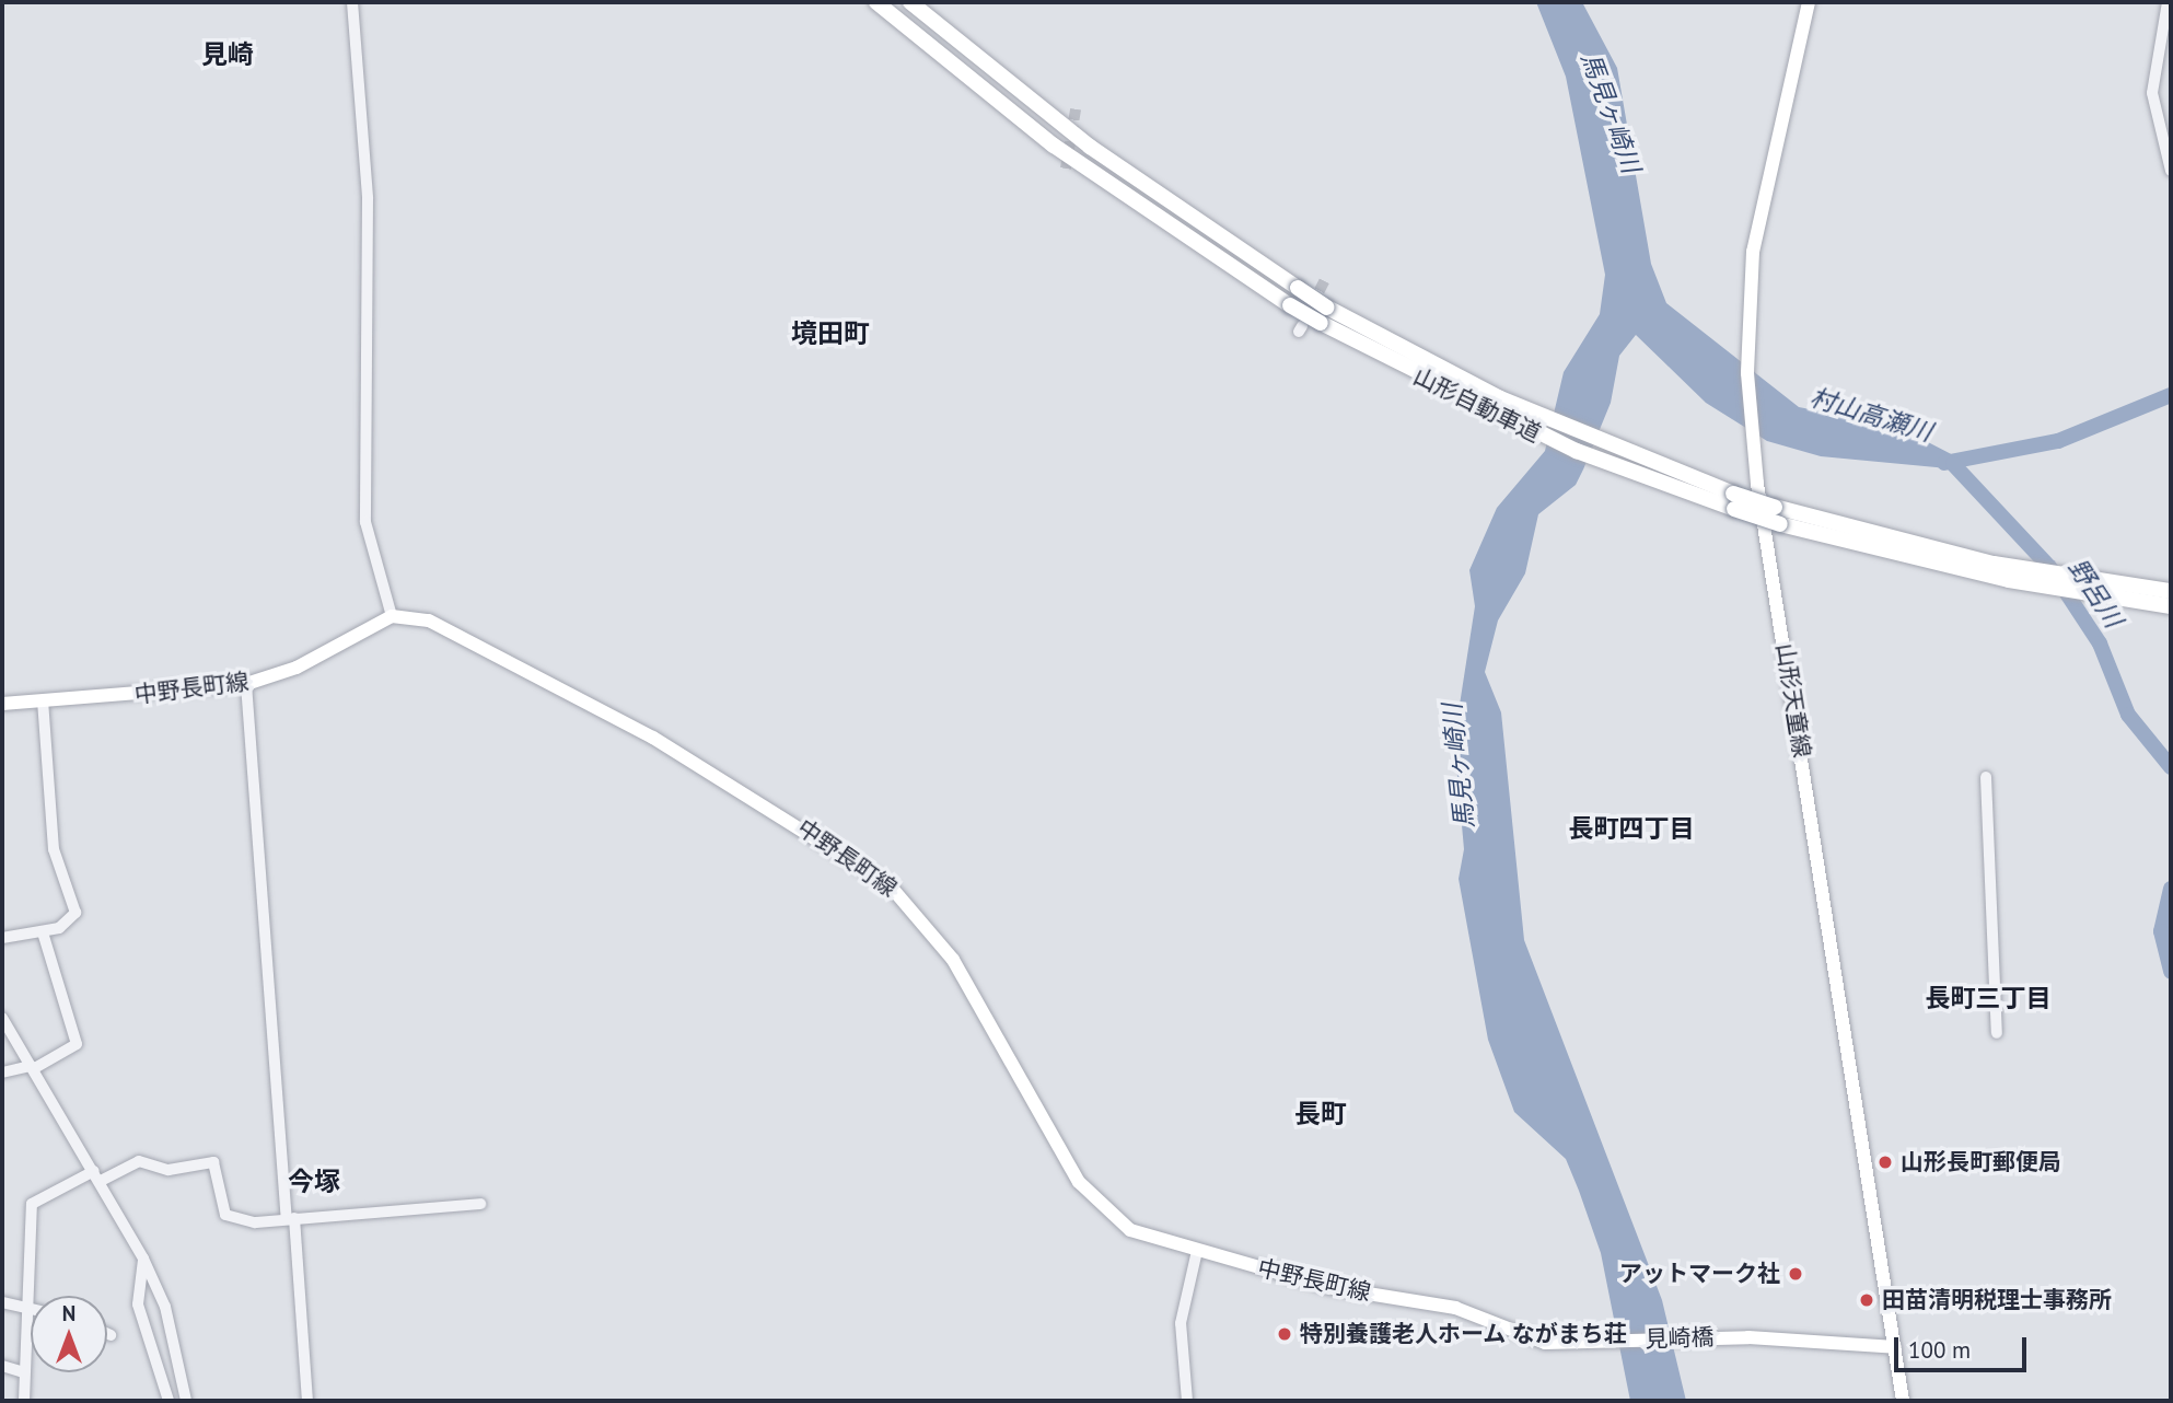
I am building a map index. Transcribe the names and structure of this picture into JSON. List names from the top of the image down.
{
  "streets": {
    "highway": ["山形自動車道"],
    "main road": ["中野長町線", "山形天童線", "見崎橋"]
  },
  "crossings": [
    ["中野長町線", "見崎橋"],
    ["山形天童線", "見崎橋"]
  ],
  "districts": [
    "見崎",
    "境田町",
    "長町四丁目",
    "長町三丁目",
    "長町",
    "今塚"
  ],
  "water": ["馬見ヶ崎川", "村山高瀬川", "野呂川"],
  "places": [
    "山形長町郵便局",
    "アットマーク社",
    "田苗清明税理士事務所",
    "特別養護老人ホーム ながまち荘"
  ],
  "scale_bar": "100 m",
  "north": "top"
}
